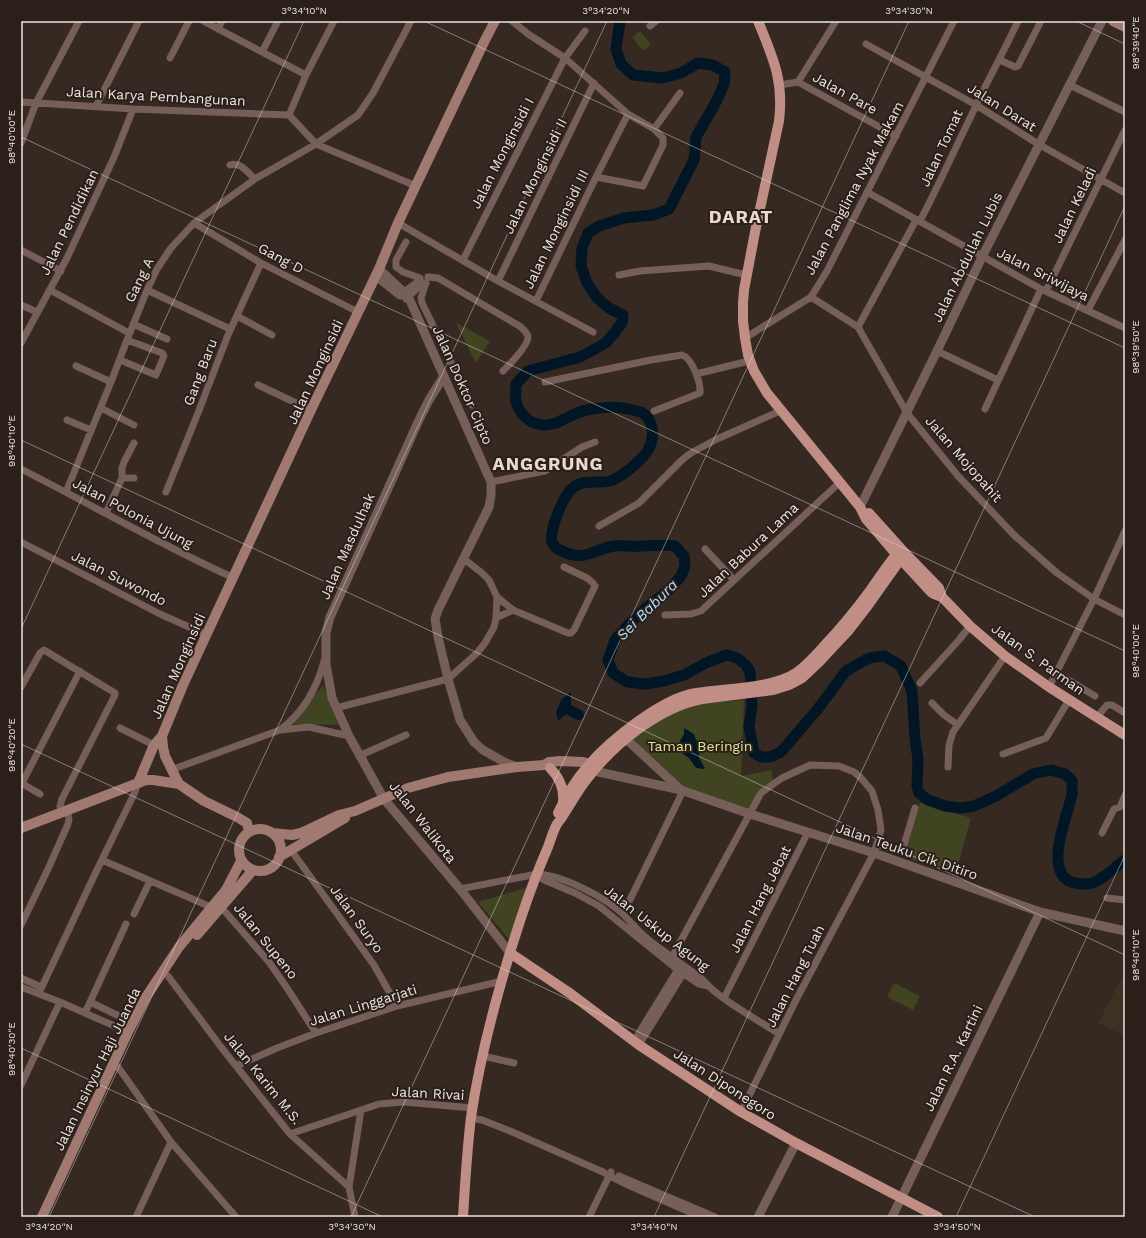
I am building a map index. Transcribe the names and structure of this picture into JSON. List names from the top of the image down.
{
  "streets": {
    "main road": [
      "Jalan Monginsidi",
      "Jalan S. Parman",
      "Jalan Insinyur Haji Juanda",
      "Jalan Diponegoro"
    ],
    "street": [
      "Jalan Pare",
      "Jalan Karya Pembangunan",
      "Jalan Darat",
      "Jalan Tomat",
      "Jalan Monginsidi I",
      "Jalan Monginsidi II",
      "Jalan Panglima Nyak Makam",
      "Jalan Keladi",
      "Jalan Pendidikan",
      "Jalan Monginsidi III",
      "Jalan Abdullah Lubis",
      "Gang D",
      "Jalan Sriwijaya",
      "Gang A",
      "Gang Baru",
      "Jalan Doktor Cipto",
      "Jalan Mojopahit",
      "Jalan Polonia Ujung",
      "Jalan Masdulhak",
      "Jalan Babura Lama",
      "Jalan Suwondo",
      "Jalan Walikota",
      "Jalan Teuku Cik Ditiro",
      "Jalan Hang Jebat",
      "Jalan Suryo",
      "Jalan Uskup Agung",
      "Jalan Supeno",
      "Jalan Hang Tuah",
      "Jalan Linggarjati",
      "Jalan R.A. Kartini",
      "Jalan Karim M.S.",
      "Jalan Rivai"
    ]
  },
  "crossings": [
    ["Jalan Pare", "Jalan Panglima Nyak Makam"],
    ["Jalan Karya Pembangunan", "Jalan Pendidikan"],
    ["Jalan Darat", "Jalan Tomat"],
    ["Jalan Darat", "Jalan Panglima Nyak Makam"],
    ["Jalan Darat", "Jalan Keladi"],
    ["Jalan Darat", "Jalan Abdullah Lubis"],
    ["Jalan Tomat", "Jalan Sriwijaya"],
    ["Jalan Tomat", "Jalan Mojopahit"],
    ["Jalan Monginsidi I", "Jalan Monginsidi III"],
    ["Jalan Monginsidi II", "Jalan Monginsidi III"],
    ["Jalan Panglima Nyak Makam", "Jalan Sriwijaya"],
    ["Jalan Panglima Nyak Makam", "Jalan Mojopahit"],
    ["Jalan Keladi", "Jalan Sriwijaya"],
    ["Jalan Monginsidi III", "Jalan Monginsidi"],
    ["Jalan Abdullah Lubis", "Jalan Sriwijaya"],
    ["Jalan Abdullah Lubis", "Jalan Mojopahit"],
    ["Gang D", "Gang A"],
    ["Gang D", "Gang Baru"],
    ["Gang D", "Jalan Monginsidi"],
    ["Gang A", "Jalan Polonia Ujung"],
    ["Jalan Monginsidi", "Jalan Doktor Cipto"],
    ["Jalan Monginsidi", "Jalan Polonia Ujung"],
    ["Jalan Monginsidi", "Jalan Suwondo"],
    ["Jalan Monginsidi", "Jalan Supeno"],
    ["Jalan Monginsidi", "Jalan Insinyur Haji Juanda"],
    ["Jalan Doktor Cipto", "Jalan Masdulhak"],
    ["Jalan Masdulhak", "Jalan Walikota"],
    ["Jalan Walikota", "Jalan Diponegoro"],
    ["Jalan Teuku Cik Ditiro", "Jalan Hang Jebat"],
    ["Jalan Teuku Cik Ditiro", "Jalan Hang Tuah"],
    ["Jalan Teuku Cik Ditiro", "Jalan R.A. Kartini"],
    ["Jalan Hang Jebat", "Jalan Uskup Agung"],
    ["Jalan Suryo", "Jalan Linggarjati"],
    ["Jalan Uskup Agung", "Jalan Hang Tuah"],
    ["Jalan Supeno", "Jalan Linggarjati"],
    ["Jalan Supeno", "Jalan Insinyur Haji Juanda"],
    ["Jalan Hang Tuah", "Jalan Diponegoro"],
    ["Jalan Linggarjati", "Jalan Karim M.S."],
    ["Jalan R.A. Kartini", "Jalan Diponegoro"],
    ["Jalan Insinyur Haji Juanda", "Jalan Karim M.S."],
    ["Jalan Karim M.S.", "Jalan Rivai"]
  ],
  "districts": ["DARAT", "ANGGRUNG"],
  "water": ["Sei Babura"],
  "parks": ["Taman Beringin"],
  "coordinates": [
    "3°34'10\"N",
    "3°34'20\"N",
    "3°34'30\"N",
    "98°39'40\"E",
    "98°40'00\"E",
    "98°39'50\"E",
    "98°40'10\"E",
    "98°40'20\"E",
    "98°40'30\"E",
    "3°34'40\"N",
    "3°34'50\"N"
  ]
}
